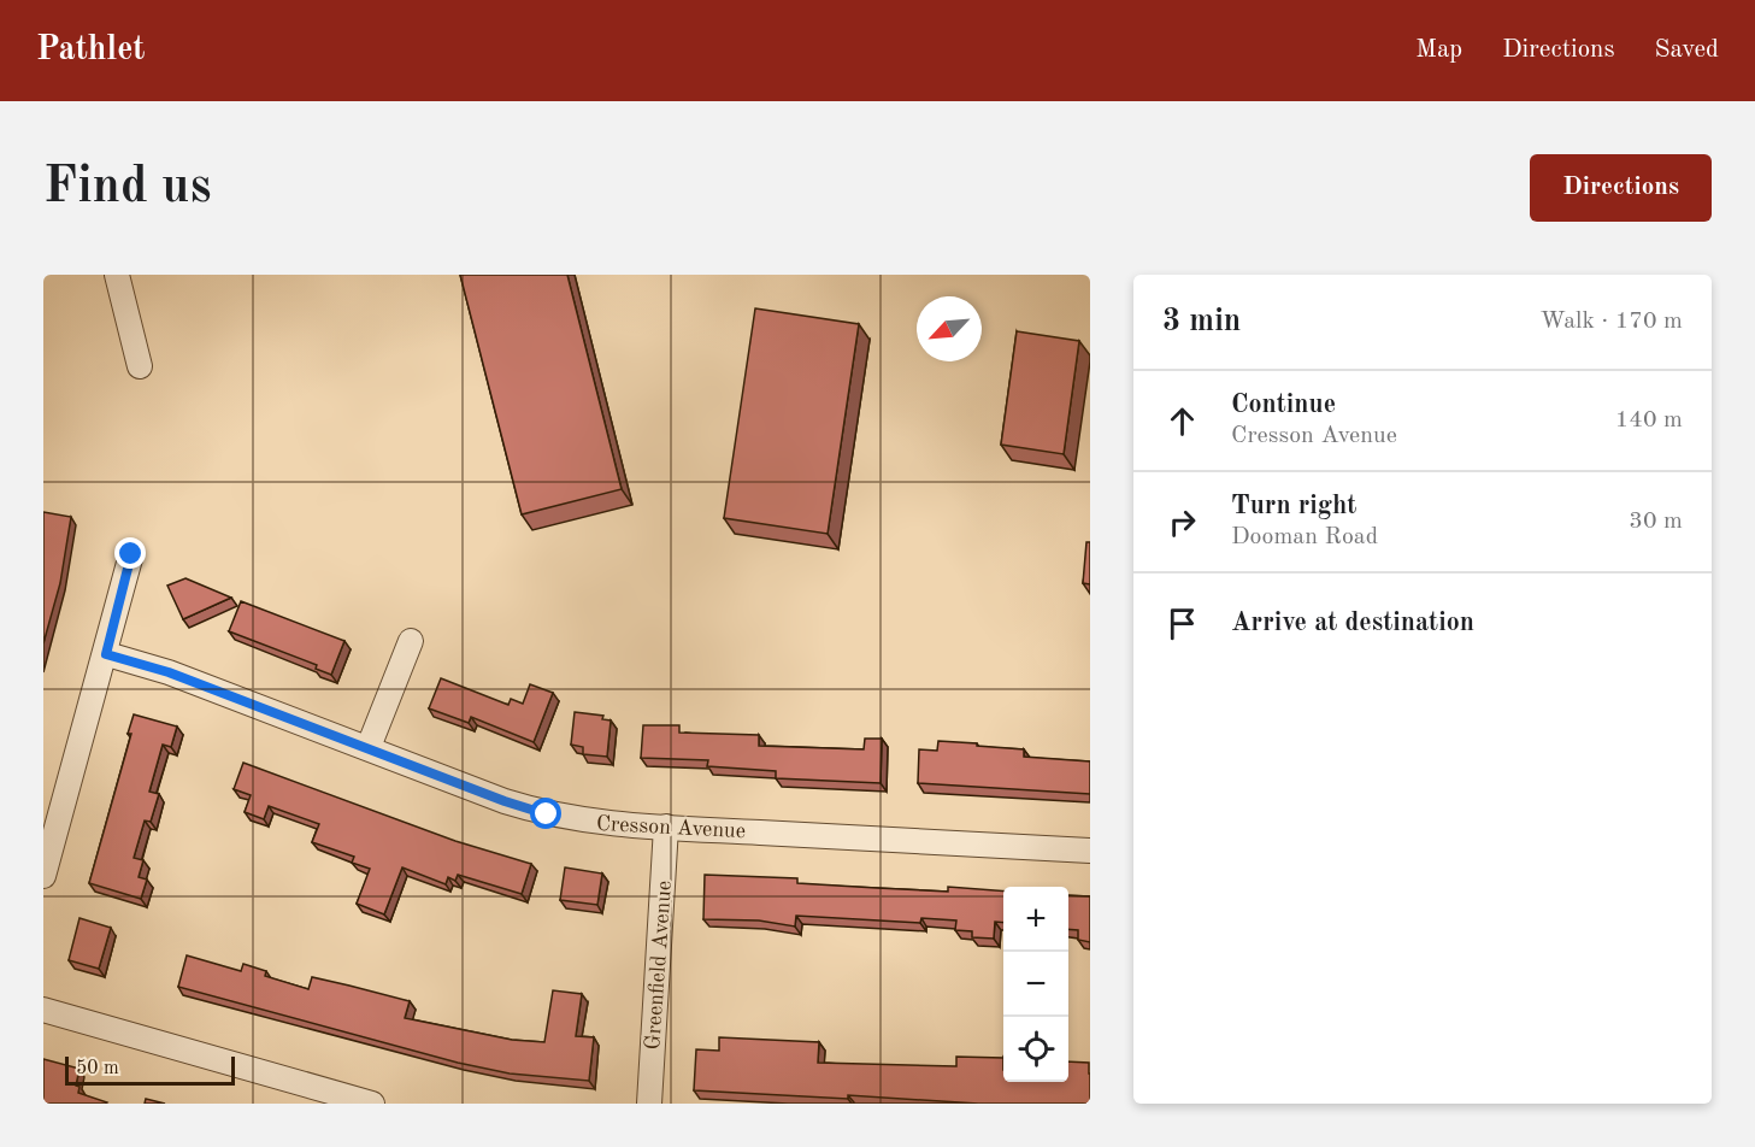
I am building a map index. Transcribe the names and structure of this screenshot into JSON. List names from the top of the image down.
{
  "streets": {
    "street": ["Cresson Avenue", "Greenfield Avenue"]
  },
  "crossings": [
    ["Cresson Avenue", "Greenfield Avenue"]
  ],
  "scale_bar": "50 m",
  "north": "bottom left",
  "page": {
    "header": "Pathlet",
    "nav": ["Map", "Directions", "Saved"],
    "buttons": "Directions",
    "title": "Find us",
    "heading": ["3 min", "Walk · 170 m"],
    "list": [
      ["Continue", "Cresson Avenue", "140 m"],
      ["Turn right", "Dooman Road", "30 m"],
      "Arrive at destination"
    ],
    "map_buttons": ["+", "−"],
    "scale": "50 m"
  }
}
